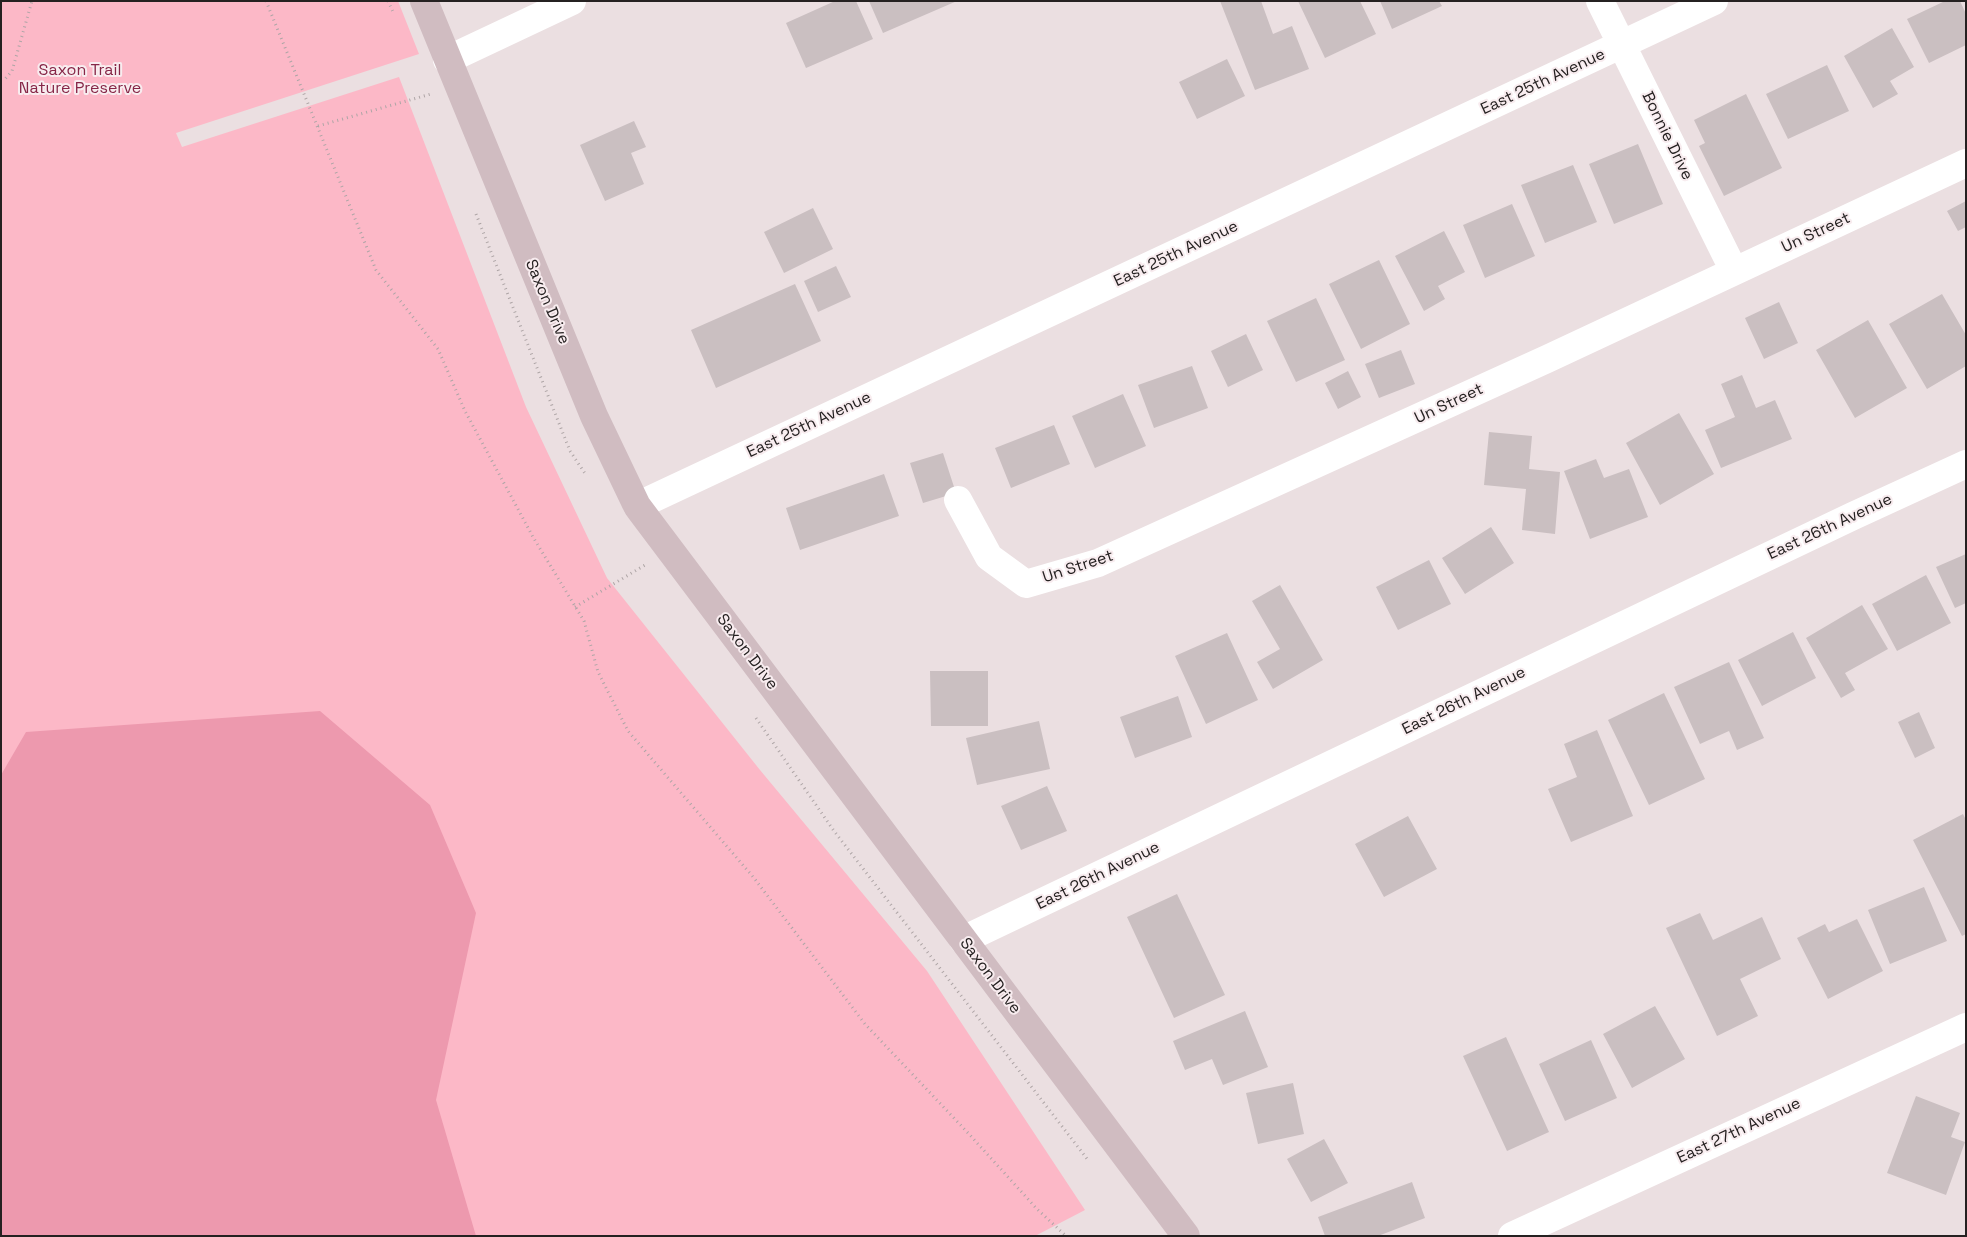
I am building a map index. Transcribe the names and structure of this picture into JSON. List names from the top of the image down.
{
  "streets": {
    "street": [
      "East 25th Avenue",
      "Bonnie Drive",
      "Un Street",
      "Saxon Drive",
      "East 26th Avenue",
      "East 27th Avenue"
    ]
  },
  "crossings": [
    ["East 25th Avenue", "Bonnie Drive"],
    ["East 25th Avenue", "Saxon Drive"],
    ["Bonnie Drive", "Un Street"],
    ["Saxon Drive", "East 26th Avenue"]
  ],
  "parks": ["Saxon Trail Nature Preserve"]
}
